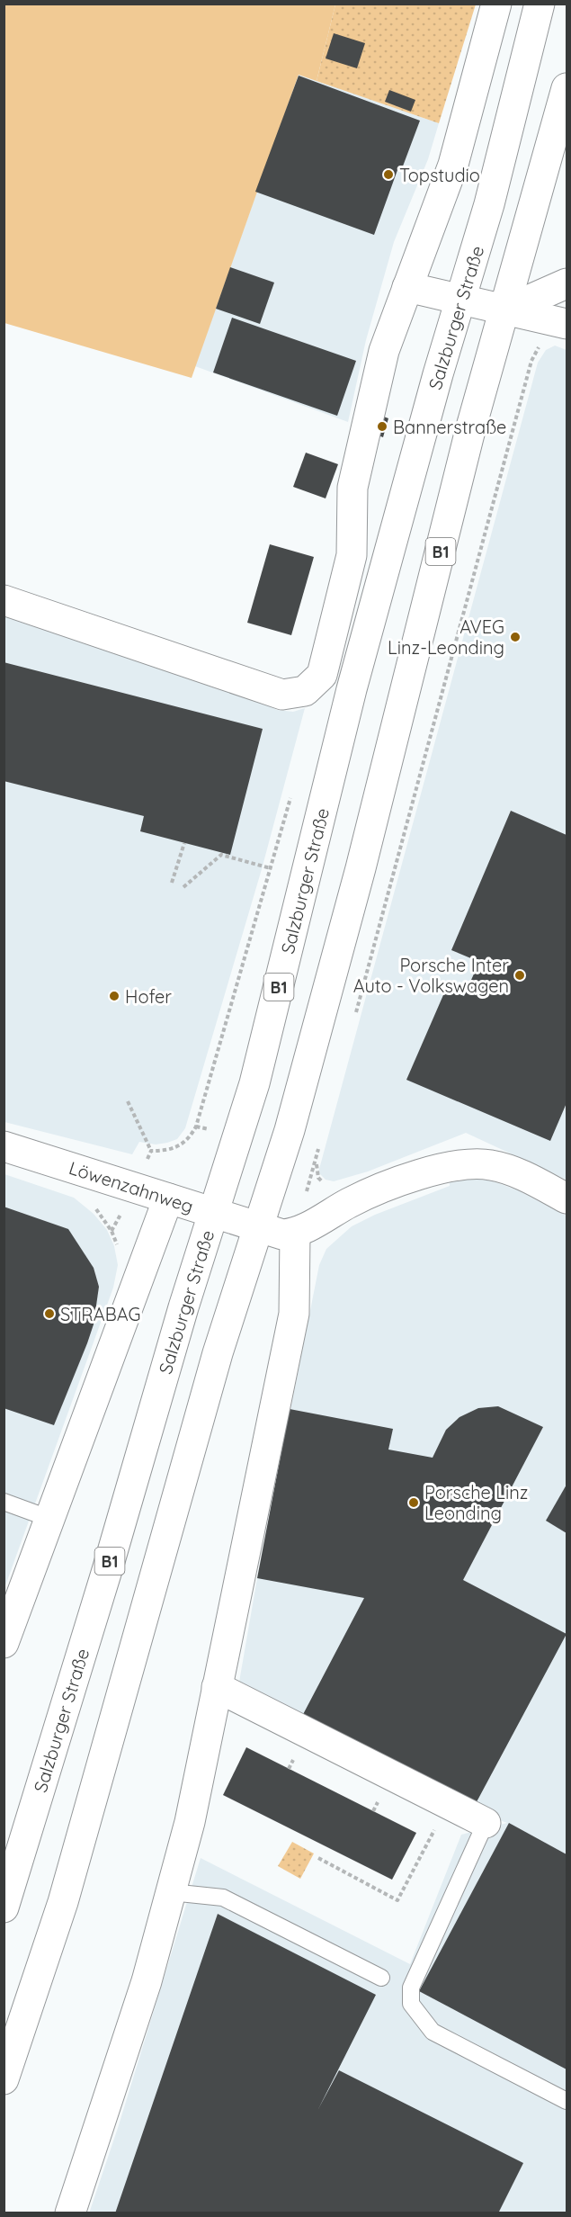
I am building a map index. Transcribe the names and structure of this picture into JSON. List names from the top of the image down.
{
  "streets": {
    "main road": ["Salzburger Straße", "B1", "Löwenzahnweg"]
  },
  "crossings": [
    ["Salzburger Straße", "Löwenzahnweg"],
    ["B1", "Löwenzahnweg"]
  ],
  "places": [
    "Topstudio",
    "Bannerstraße",
    "AVEG Linz-Leonding",
    "Porsche Inter Auto - Volkswagen",
    "Hofer",
    "STRABAG",
    "Porsche Linz Leonding"
  ]
}
